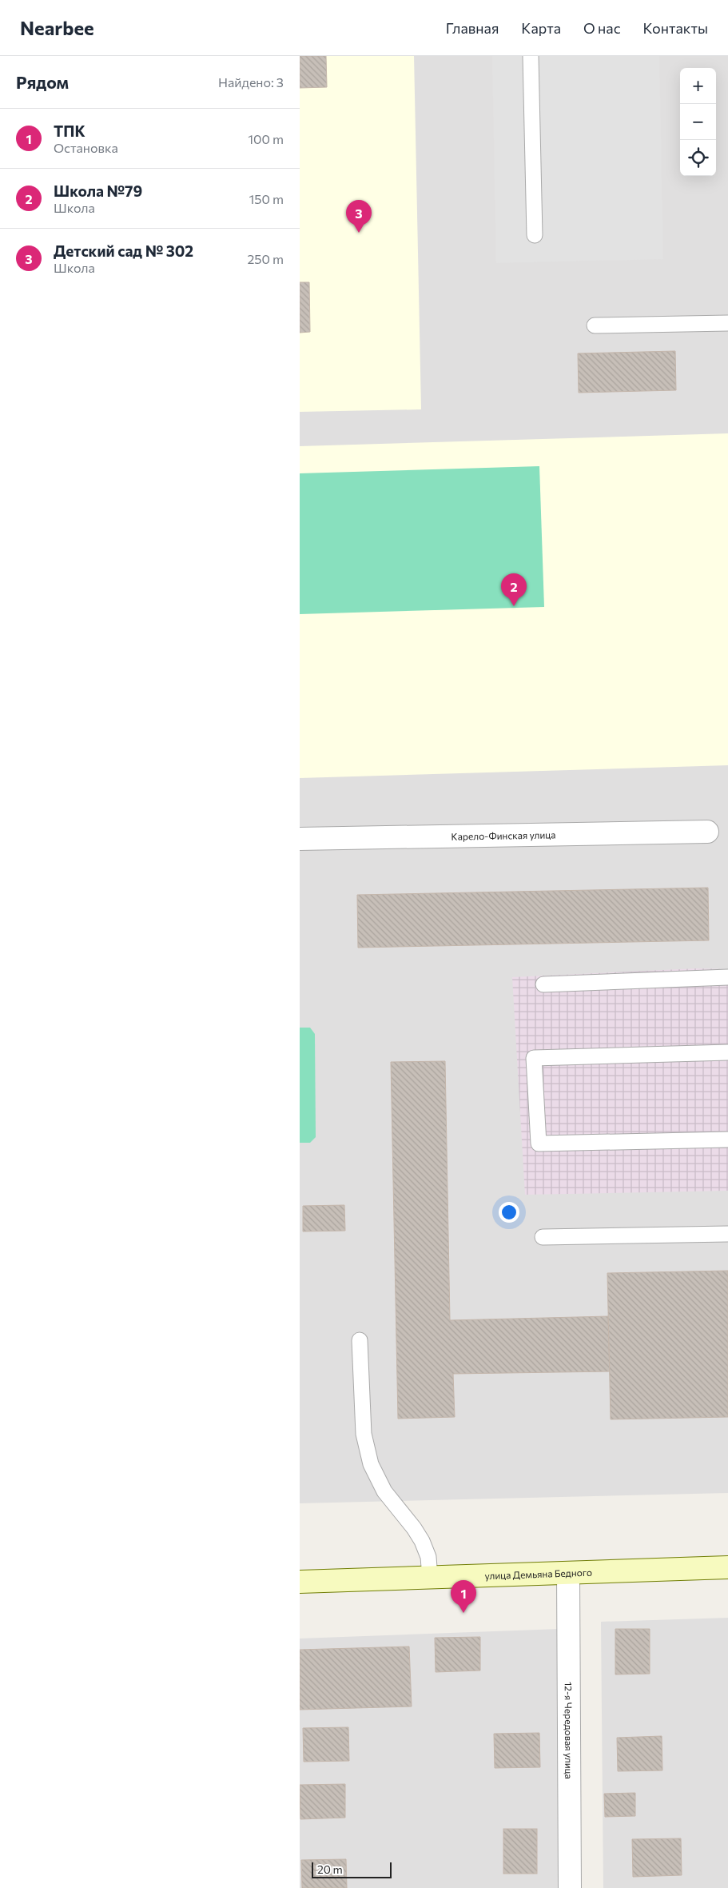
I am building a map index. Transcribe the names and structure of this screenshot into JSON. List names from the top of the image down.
{
  "streets": {
    "main road": ["улица Демьяна Бедного"],
    "street": ["Карело-Финская улица", "12-я Чередовая улица"]
  },
  "crossings": [
    ["улица Демьяна Бедного", "12-я Чередовая улица"]
  ],
  "scale_bar": "20 m",
  "page": {
    "header": "Nearbee",
    "nav": [
      "Главная",
      "Карта",
      "О нас",
      "Контакты"
    ],
    "heading": ["Рядом", "Найдено: 3"],
    "map_buttons": ["+", "−"],
    "list": [
      {
        "mark": "1",
        "name": "ТПК",
        "note": "Остановка",
        "value": "100 m"
      },
      {
        "mark": "2",
        "name": "Школа №79",
        "note": "Школа",
        "value": "150 m"
      },
      {
        "mark": "3",
        "name": "Детский сад № 302",
        "note": "Школа",
        "value": "250 m"
      }
    ],
    "pins": ["3", "2", "1"],
    "scale": "20 m"
  }
}
